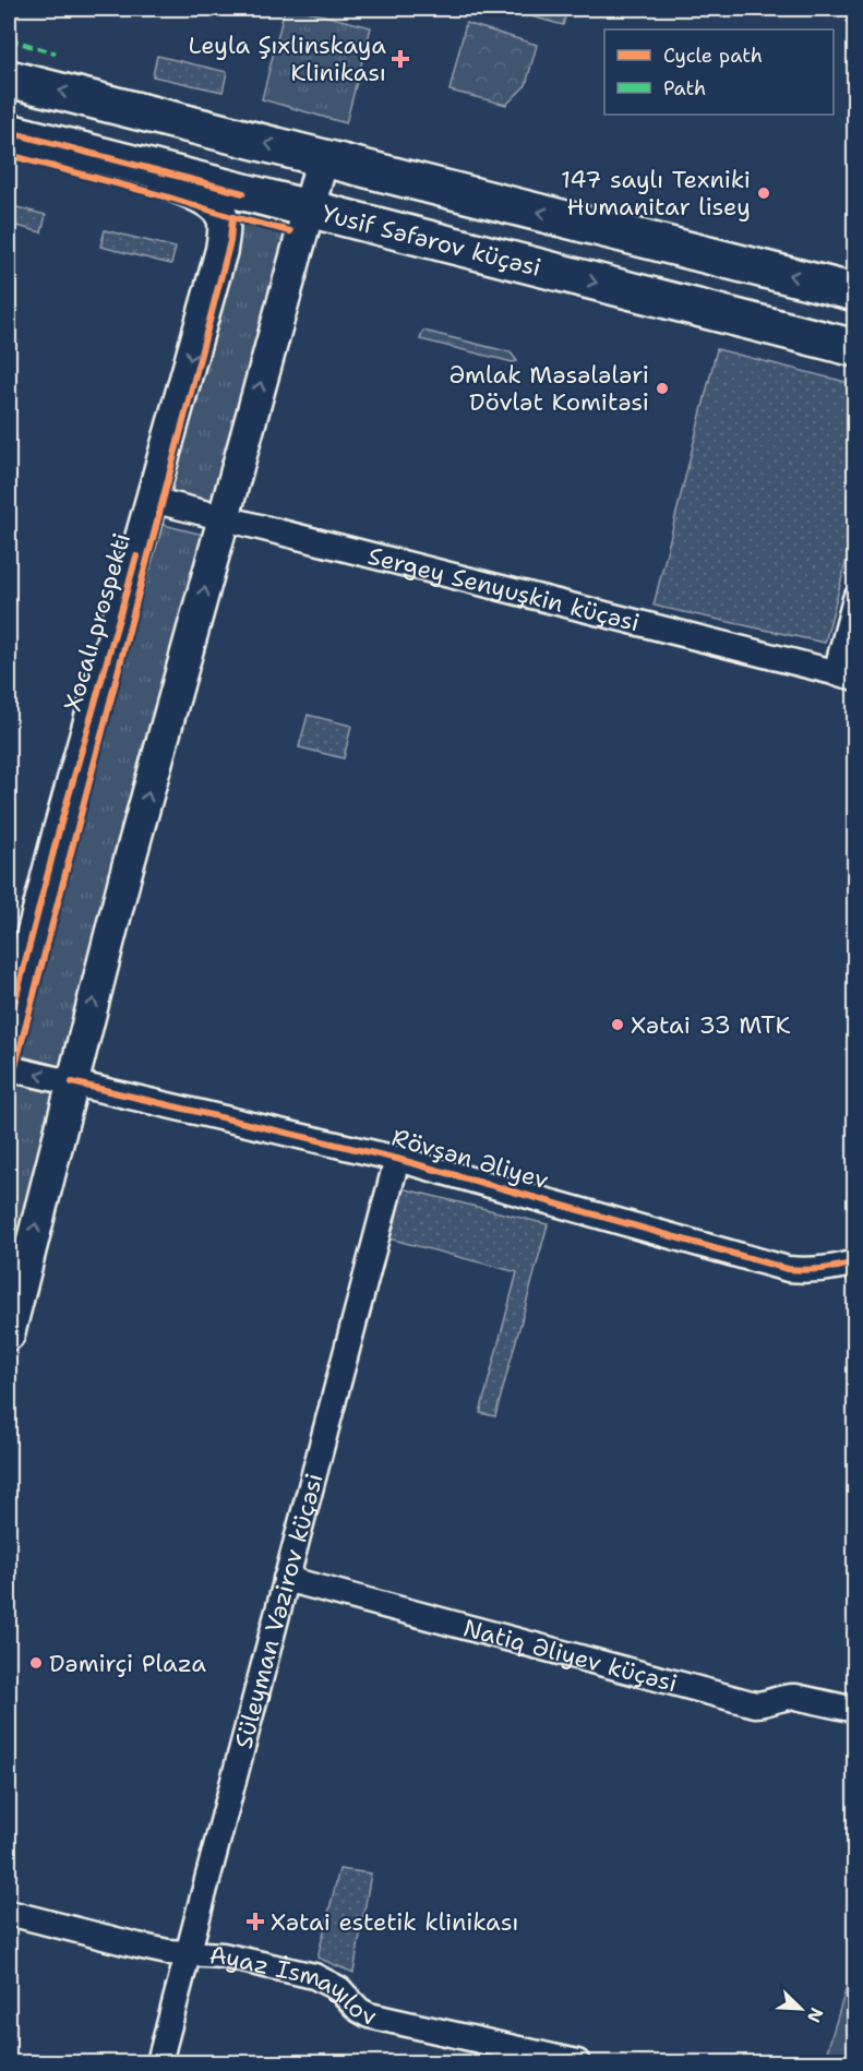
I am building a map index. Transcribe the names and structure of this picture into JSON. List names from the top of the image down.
{
  "streets": {
    "highway": ["Yusif Səfərov küçəsi"],
    "main road": ["Xocalı prospekti"],
    "street": [
      "Sergey Senyuşkin küçəsi",
      "Rövşən Əliyev",
      "Süleyman Vəzirov küçəsi",
      "Natiq Əliyev küçəsi",
      "Ayaz İsmayılov"
    ]
  },
  "crossings": [
    ["Yusif Səfərov küçəsi", "Xocalı prospekti"],
    ["Sergey Senyuşkin küçəsi", "Xocalı prospekti"],
    ["Rövşən Əliyev", "Süleyman Vəzirov küçəsi"],
    ["Süleyman Vəzirov küçəsi", "Natiq Əliyev küçəsi"],
    ["Süleyman Vəzirov küçəsi", "Ayaz İsmayılov"]
  ],
  "places": {
    "health": ["Leyla Şıxlinskaya Klinikası", "Xətai estetik klinikası"],
    "other": [
      "147 saylı Texniki Humanitar lisey",
      "Əmlak Məsələləri Dövlət Komitəsi",
      "Xətai 33 MTK",
      "Dəmirçi Plaza"
    ]
  },
  "legend": ["Cycle path", "Path"],
  "north": "bottom right"
}
